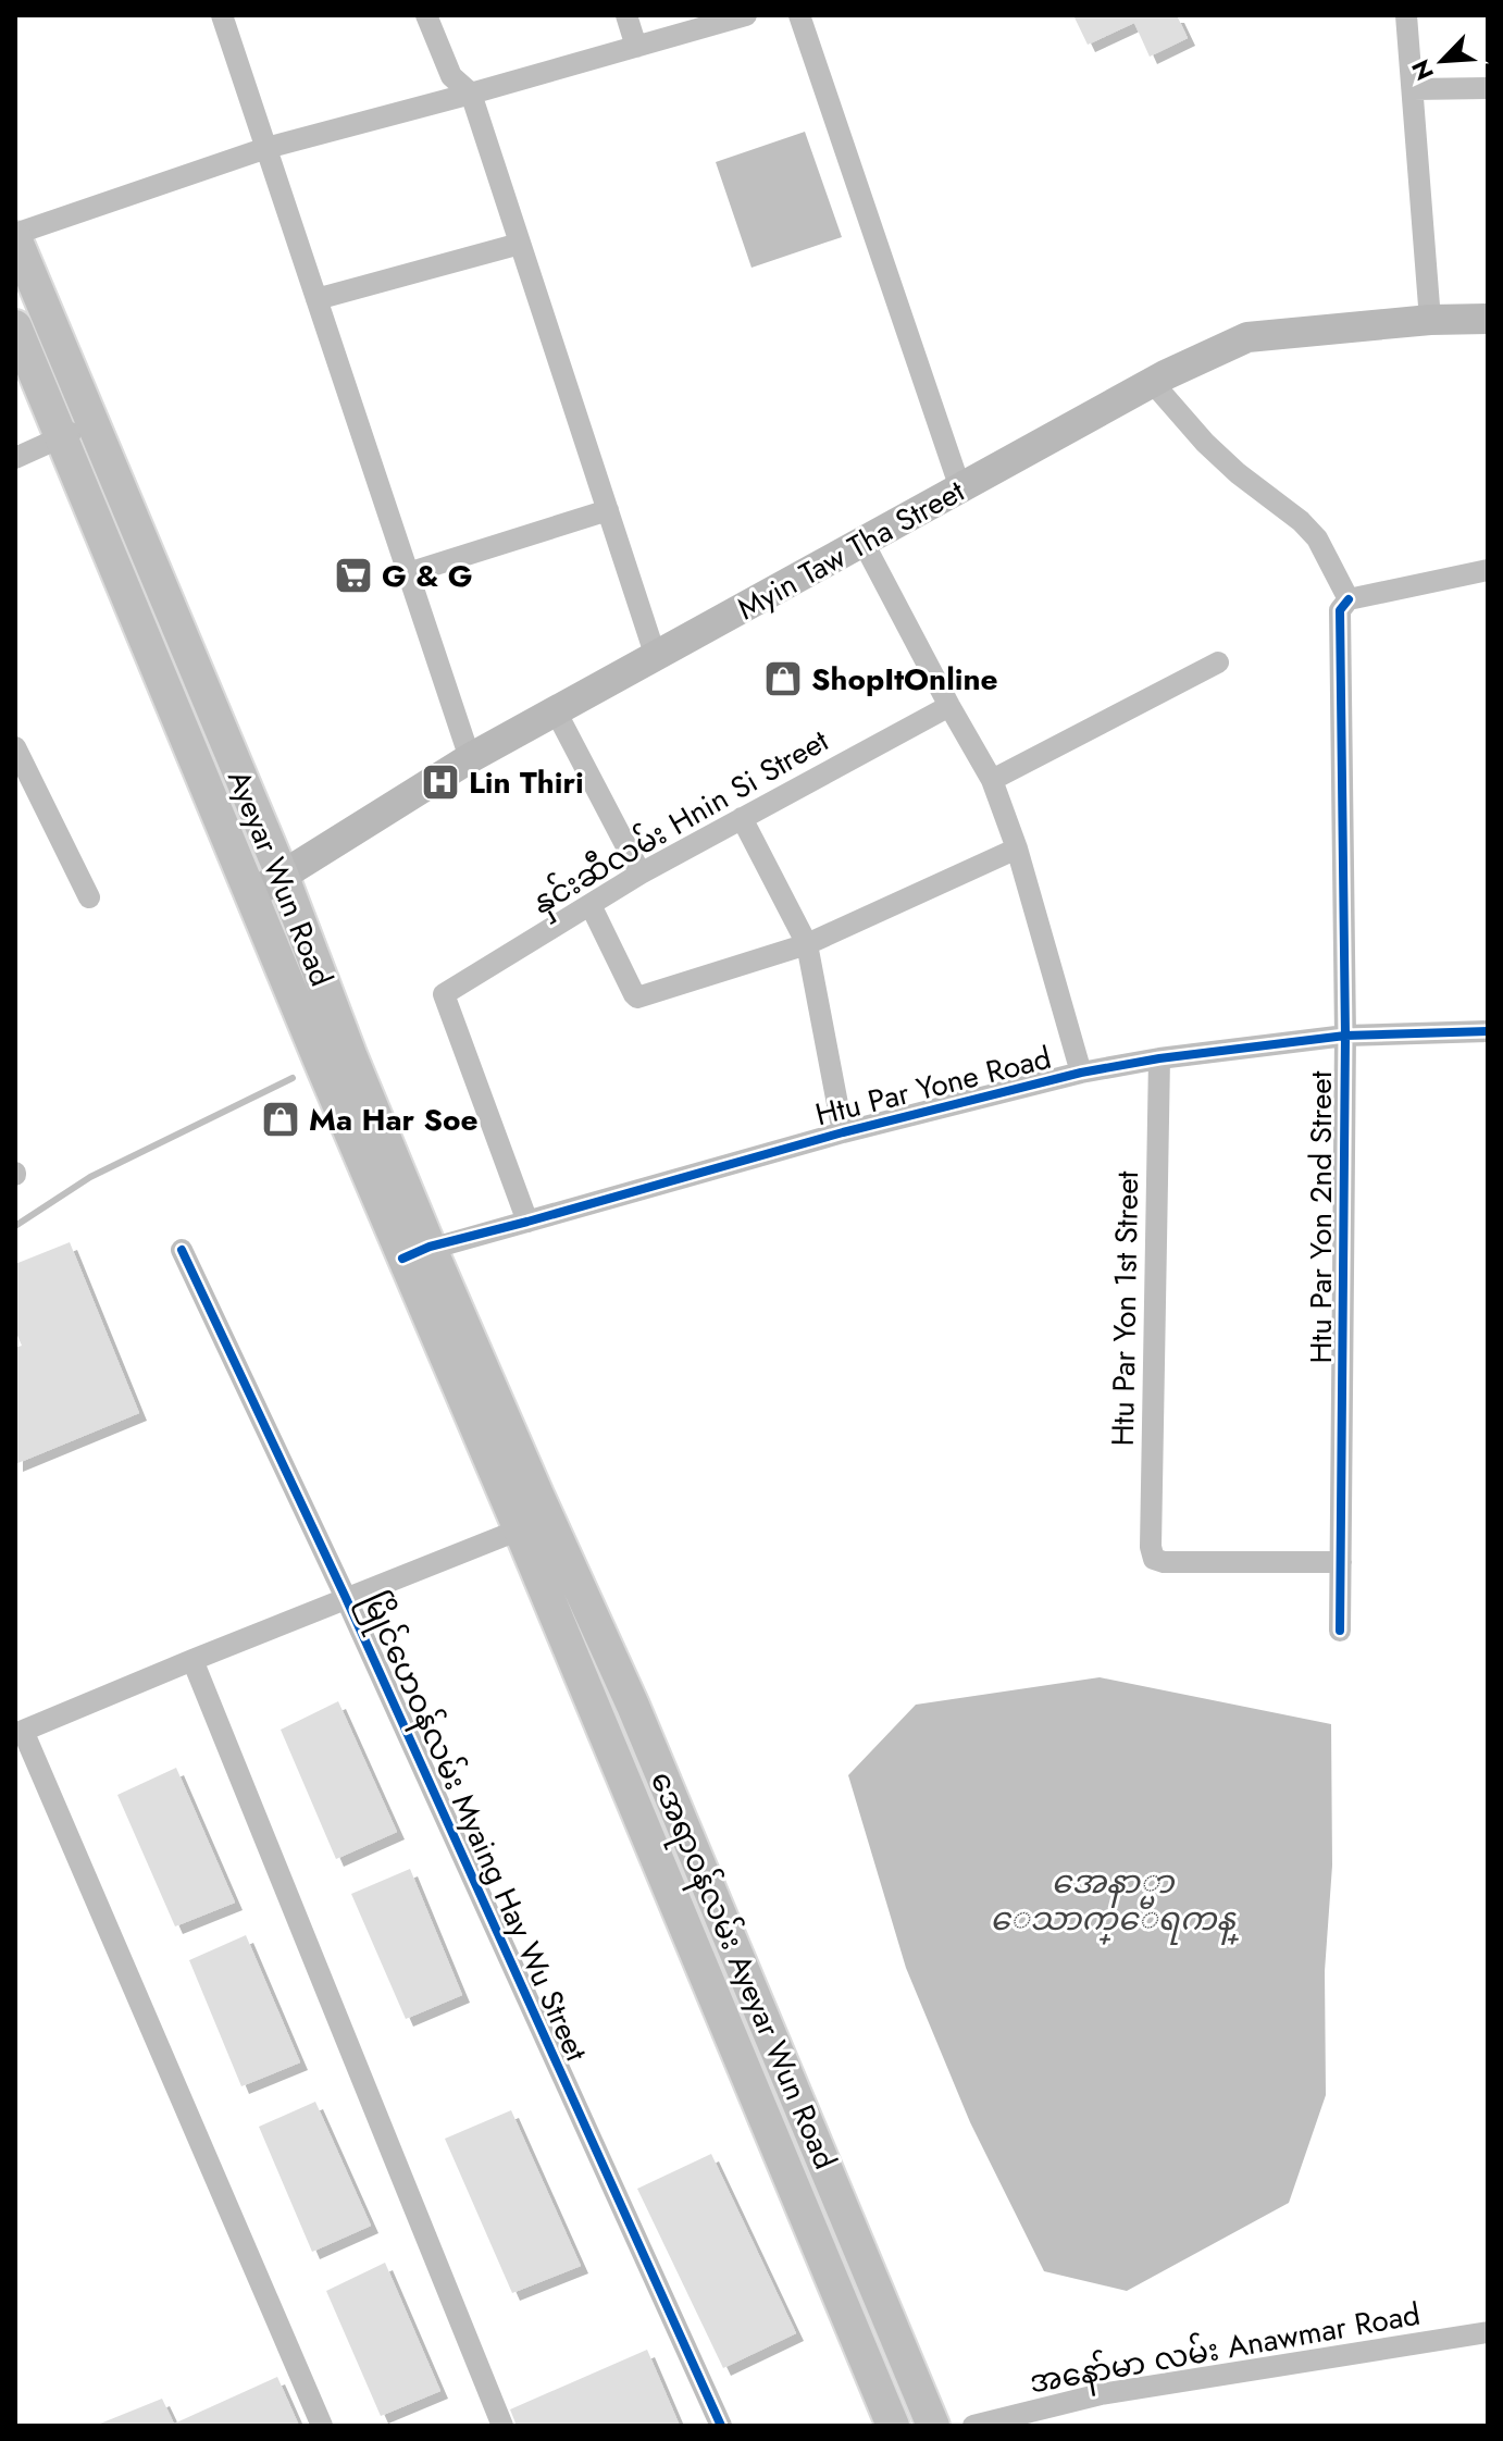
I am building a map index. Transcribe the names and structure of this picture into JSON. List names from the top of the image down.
{
  "streets": {
    "main road": ["Myin Taw Tha Street", "Ayeyar Wun Road", "အေရာဝန်လမ်း Ayeyar Wun Road"],
    "street": [
      "နှင်းဆီလမ်း Hnin Si Street",
      "Htu Par Yone Road",
      "Htu Par Yon 2nd Street",
      "Htu Par Yon 1st Street",
      "မြိုင်ဟေဝန်လမ်း Myaing Hay Wu Street",
      "အနော်မာ လမ်း Anawmar Road"
    ]
  },
  "crossings": [
    ["Myin Taw Tha Street", "Ayeyar Wun Road"],
    ["နှင်းဆီလမ်း Hnin Si Street", "Htu Par Yone Road"],
    ["Ayeyar Wun Road", "Htu Par Yone Road"],
    ["Ayeyar Wun Road", "အေရာဝန်လမ်း Ayeyar Wun Road"],
    ["Htu Par Yone Road", "Htu Par Yon 2nd Street"],
    ["Htu Par Yone Road", "Htu Par Yon 1st Street"],
    ["Htu Par Yon 2nd Street", "Htu Par Yon 1st Street"]
  ],
  "water": ["အေနာ္မာ ေသာက္ေရကန္"],
  "places": {
    "supermarket": ["G & G"],
    "shop": ["ShopItOnline", "Ma Har Soe"],
    "hospital": ["Lin Thiri"]
  },
  "north": "bottom left"
}
